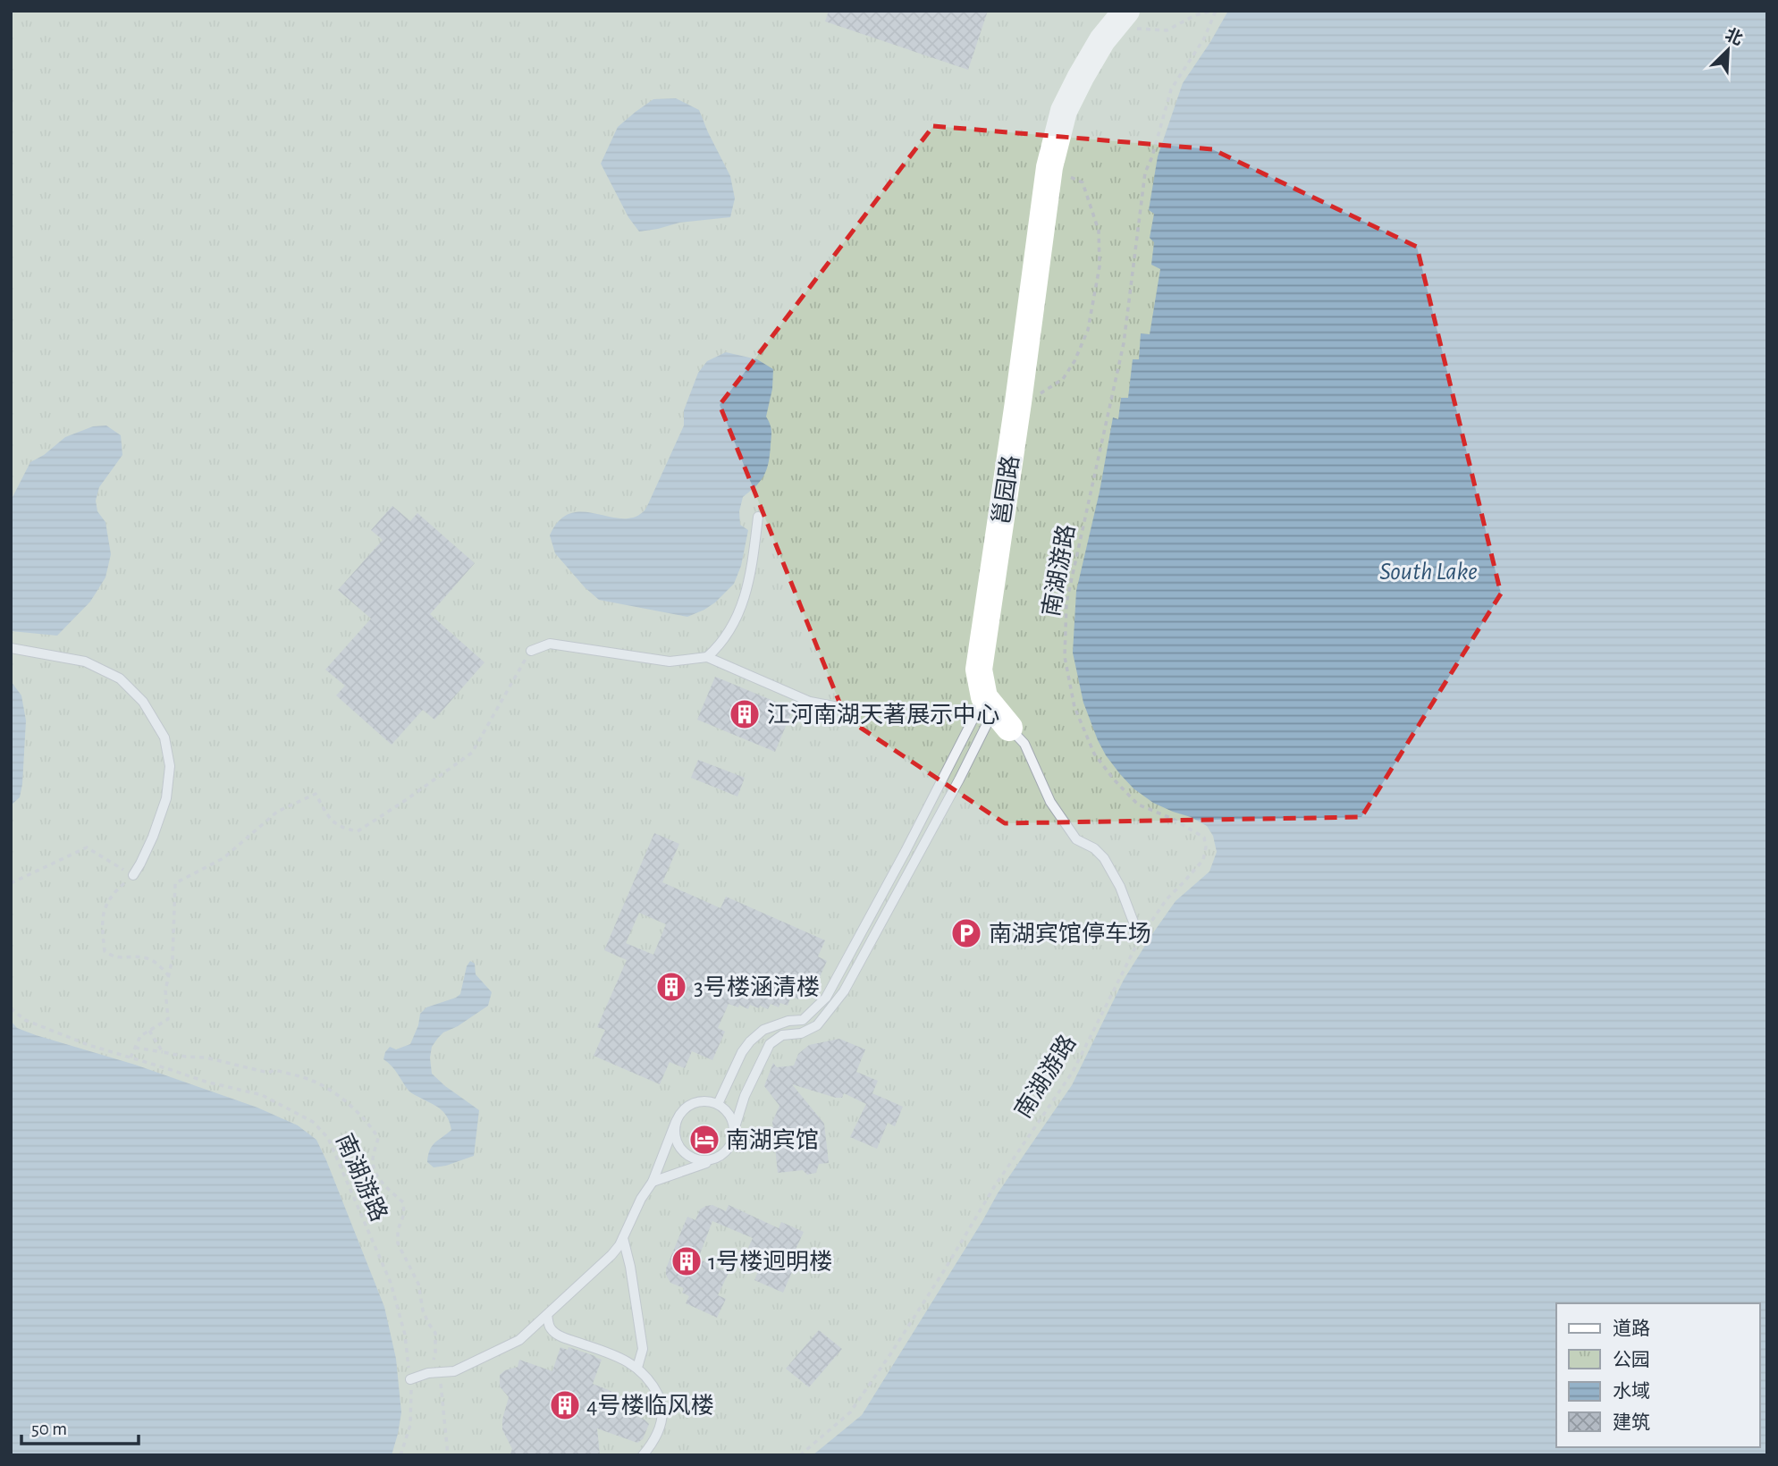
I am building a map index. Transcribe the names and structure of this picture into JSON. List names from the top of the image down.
{
  "streets": {
    "street": ["邕园路"],
    "path": ["南湖游路"]
  },
  "water": ["South Lake"],
  "places": {
    "building": [
      "江河南湖天著展示中心",
      "3号楼涵清楼",
      "1号楼迥明楼",
      "4号楼临风楼"
    ],
    "parking": ["南湖宾馆停车场"],
    "hotel": ["南湖宾馆"]
  },
  "legend": [
    "道路",
    "公园",
    "水域",
    "建筑"
  ],
  "scale_bar": "50 m",
  "north": "top right"
}
